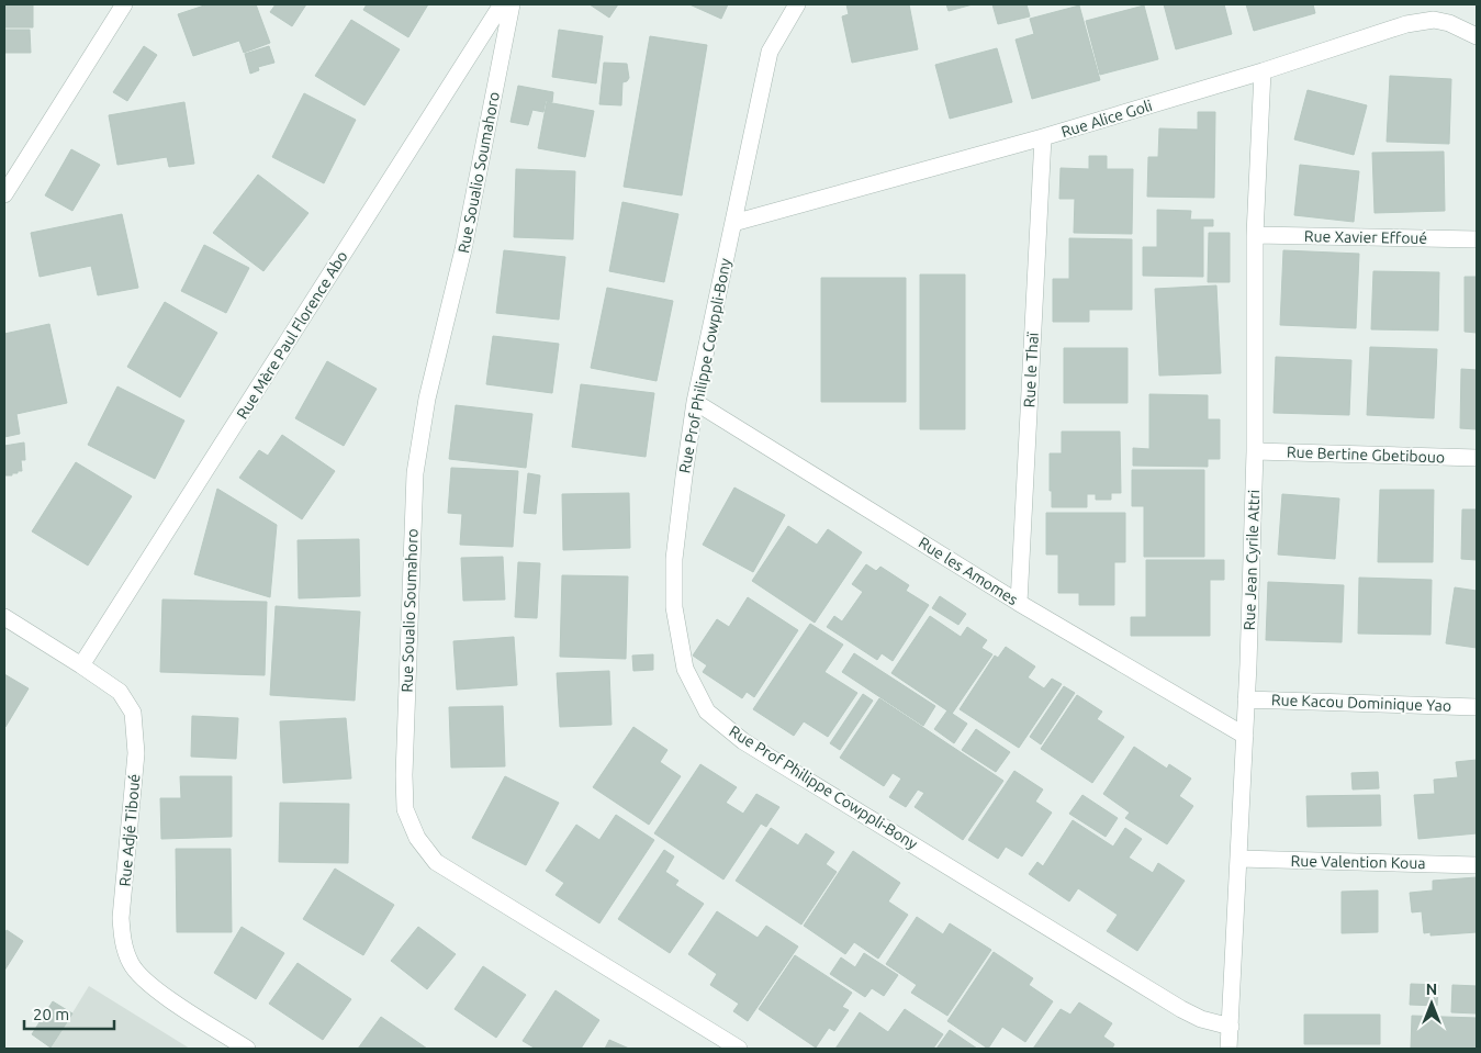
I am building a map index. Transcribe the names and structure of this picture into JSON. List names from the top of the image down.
{
  "streets": {
    "street": [
      "Rue Alice Goli",
      "Rue Soualio Soumahoro",
      "Rue Xavier Effoué",
      "Rue Mère Paul Florence Abo",
      "Rue Prof Philippe Cowppli-Bony",
      "Rue le Thaï",
      "Rue Bertine Gbetibouo",
      "Rue Jean Cyrile Attri",
      "Rue les Amomes",
      "Rue Kacou Dominique Yao",
      "Rue Adjé Tiboué",
      "Rue Valention Koua"
    ]
  },
  "crossings": [
    ["Rue Alice Goli", "Rue Prof Philippe Cowppli-Bony"],
    ["Rue Alice Goli", "Rue le Thaï"],
    ["Rue Alice Goli", "Rue Jean Cyrile Attri"],
    ["Rue Xavier Effoué", "Rue Jean Cyrile Attri"],
    ["Rue Mère Paul Florence Abo", "Rue Adjé Tiboué"],
    ["Rue Prof Philippe Cowppli-Bony", "Rue Jean Cyrile Attri"],
    ["Rue Prof Philippe Cowppli-Bony", "Rue les Amomes"],
    ["Rue le Thaï", "Rue les Amomes"],
    ["Rue Bertine Gbetibouo", "Rue Jean Cyrile Attri"],
    ["Rue Jean Cyrile Attri", "Rue les Amomes"],
    ["Rue Jean Cyrile Attri", "Rue Kacou Dominique Yao"],
    ["Rue Jean Cyrile Attri", "Rue Valention Koua"]
  ],
  "scale_bar": "20 m",
  "north": "top"
}
